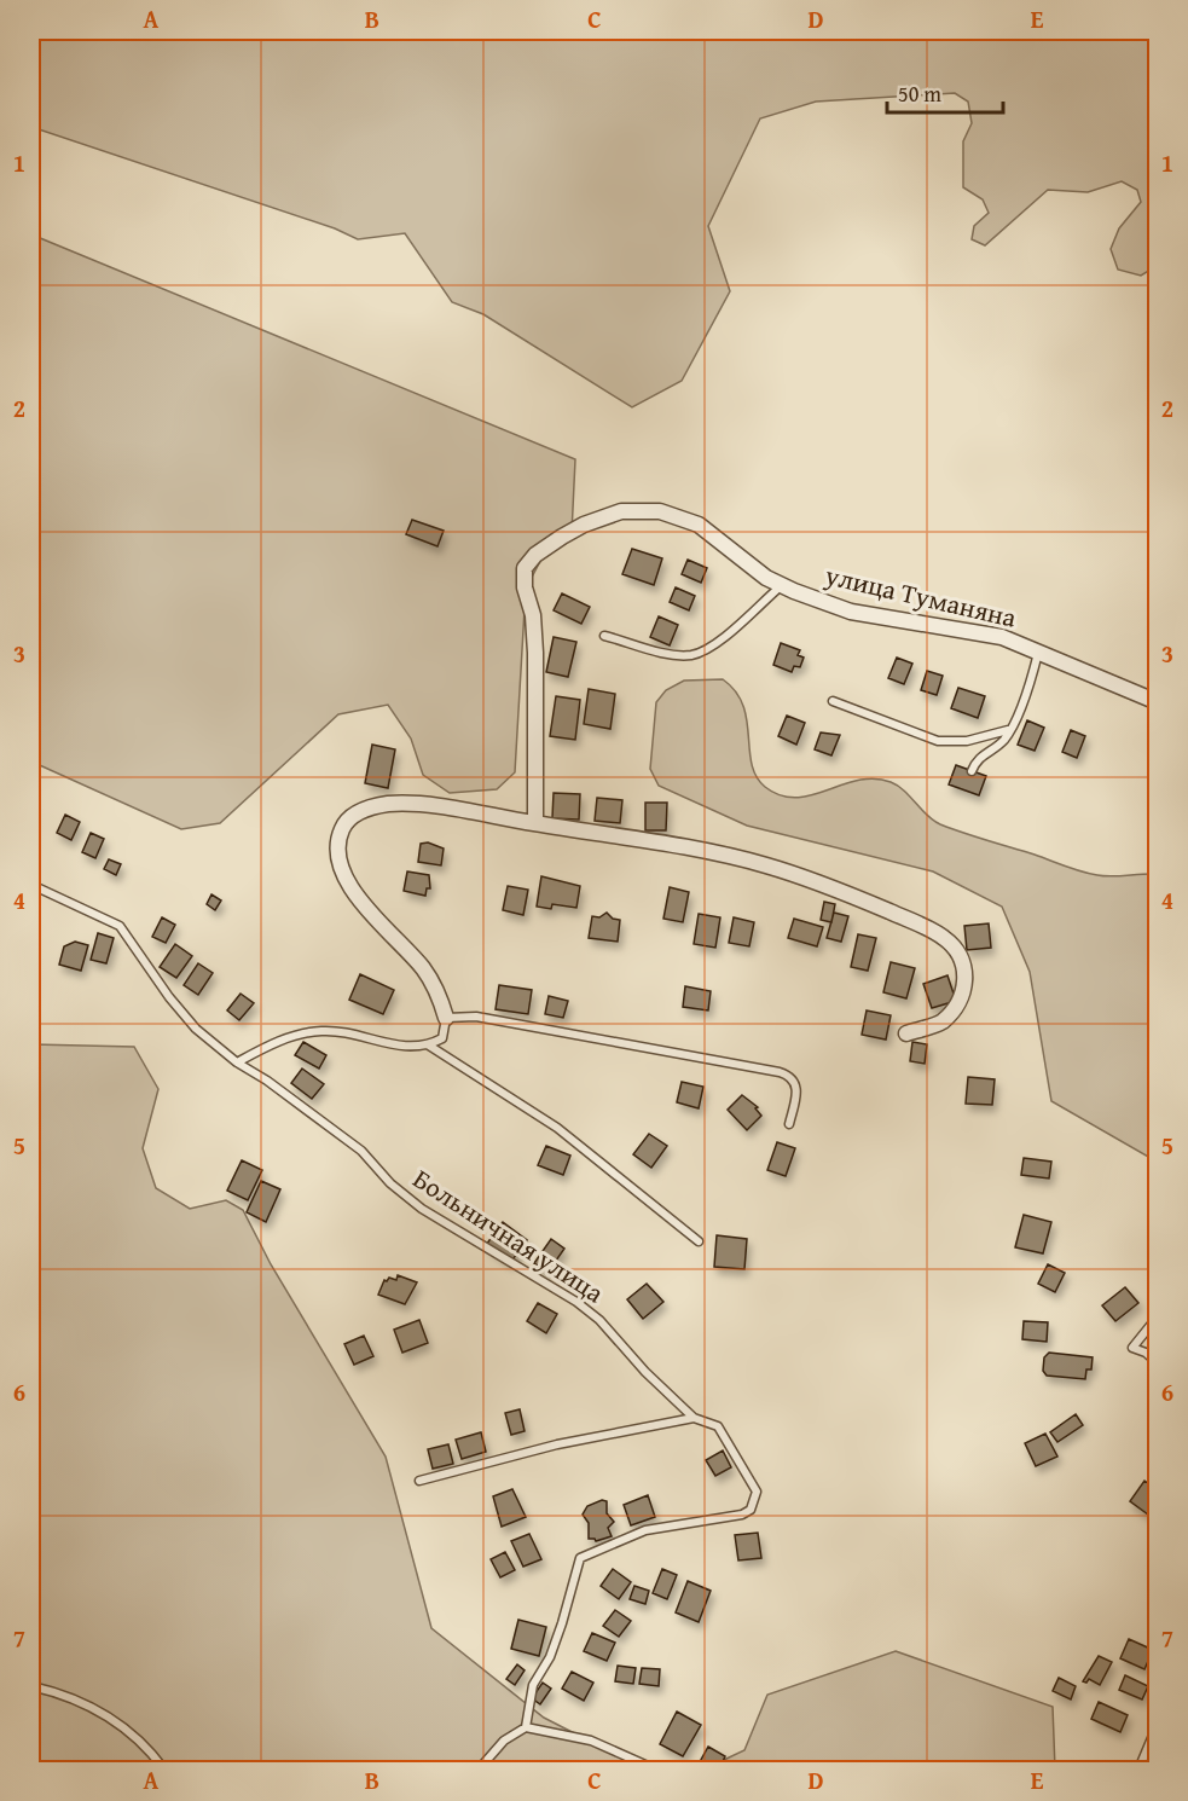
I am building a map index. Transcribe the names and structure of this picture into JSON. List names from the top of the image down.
{
  "streets": {
    "street": ["улица Туманяна"],
    "lane": ["Больничная улица"]
  },
  "scale_bar": "50 m",
  "grid": {
    "columns": [
      "A",
      "B",
      "C",
      "D",
      "E"
    ],
    "rows": [
      "1",
      "2",
      "3",
      "4",
      "5",
      "6",
      "7"
    ]
  }
}
